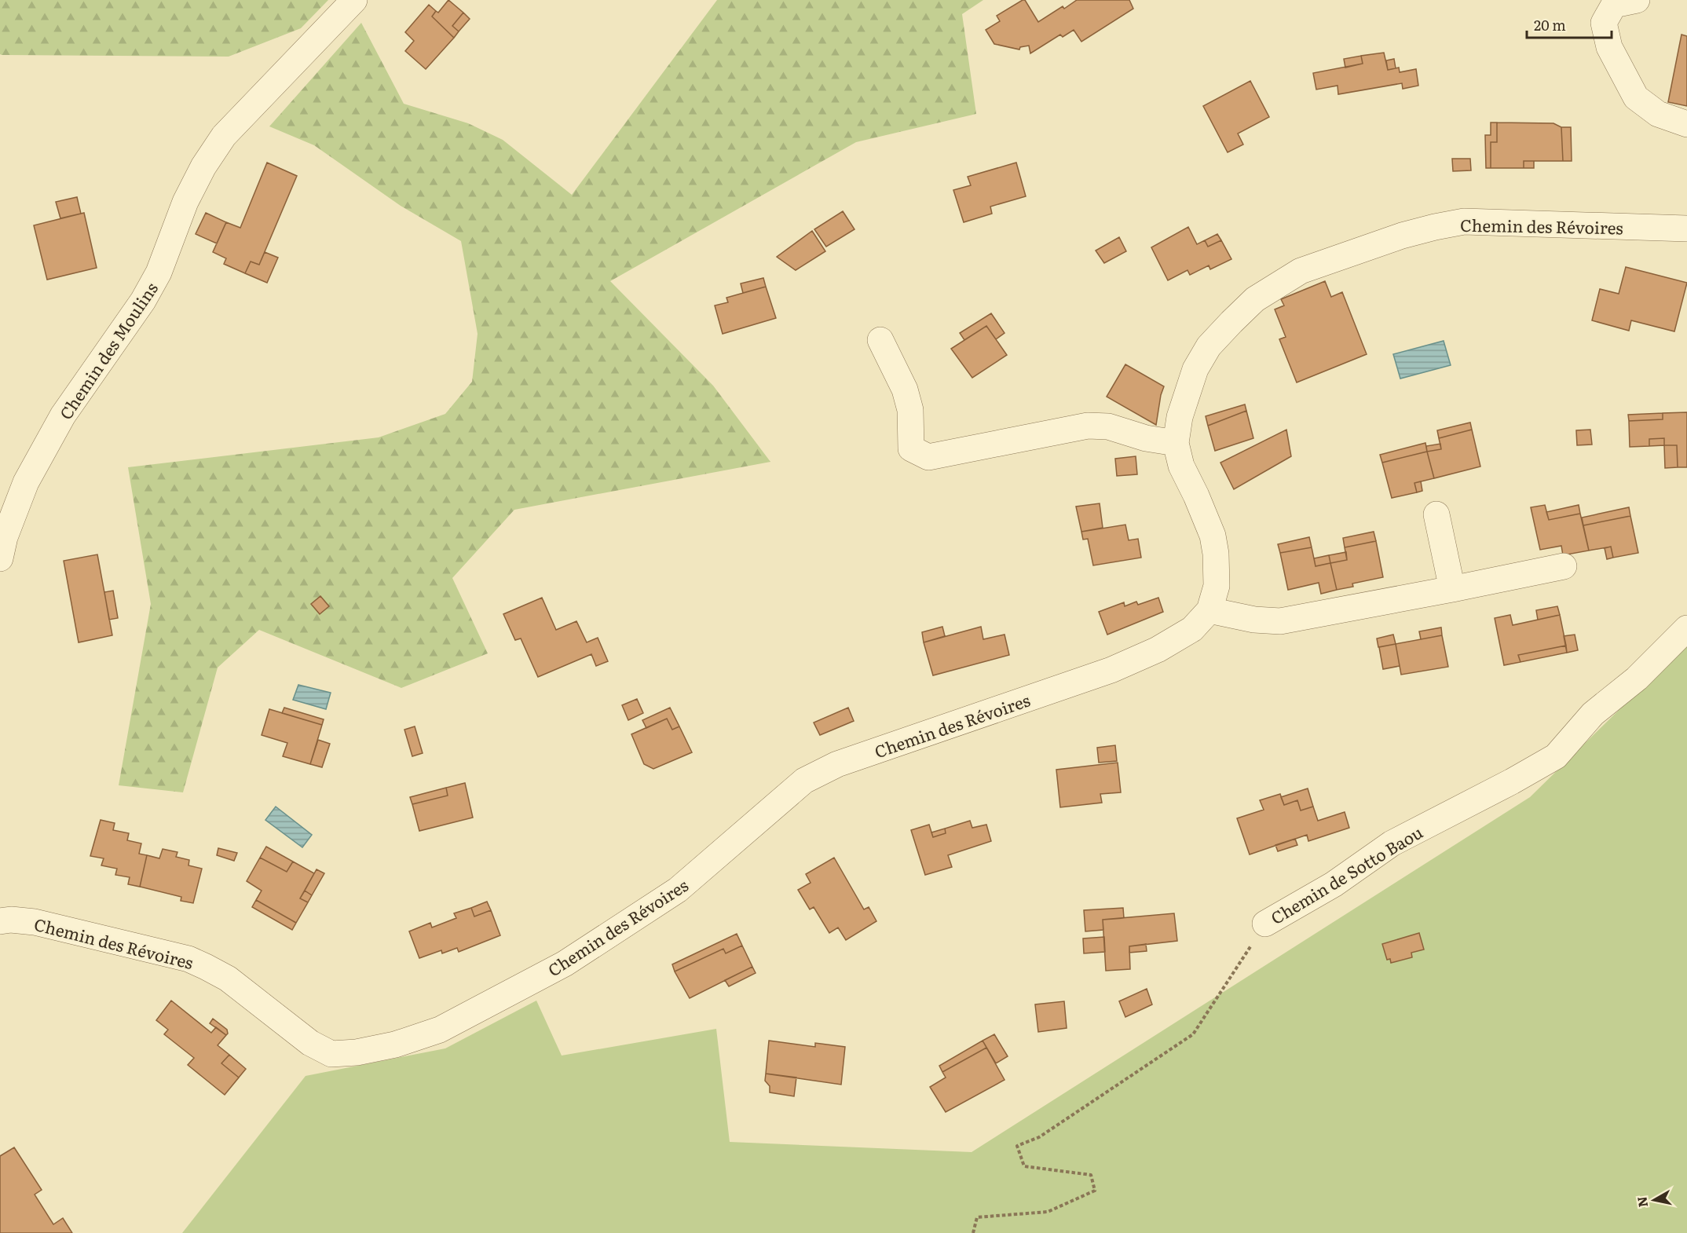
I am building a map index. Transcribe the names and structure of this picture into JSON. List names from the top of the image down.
{
  "streets": {
    "street": ["Chemin des Révoires", "Chemin des Moulins", "Chemin de Sotto Baou"]
  },
  "scale_bar": "20 m",
  "north": "left"
}
